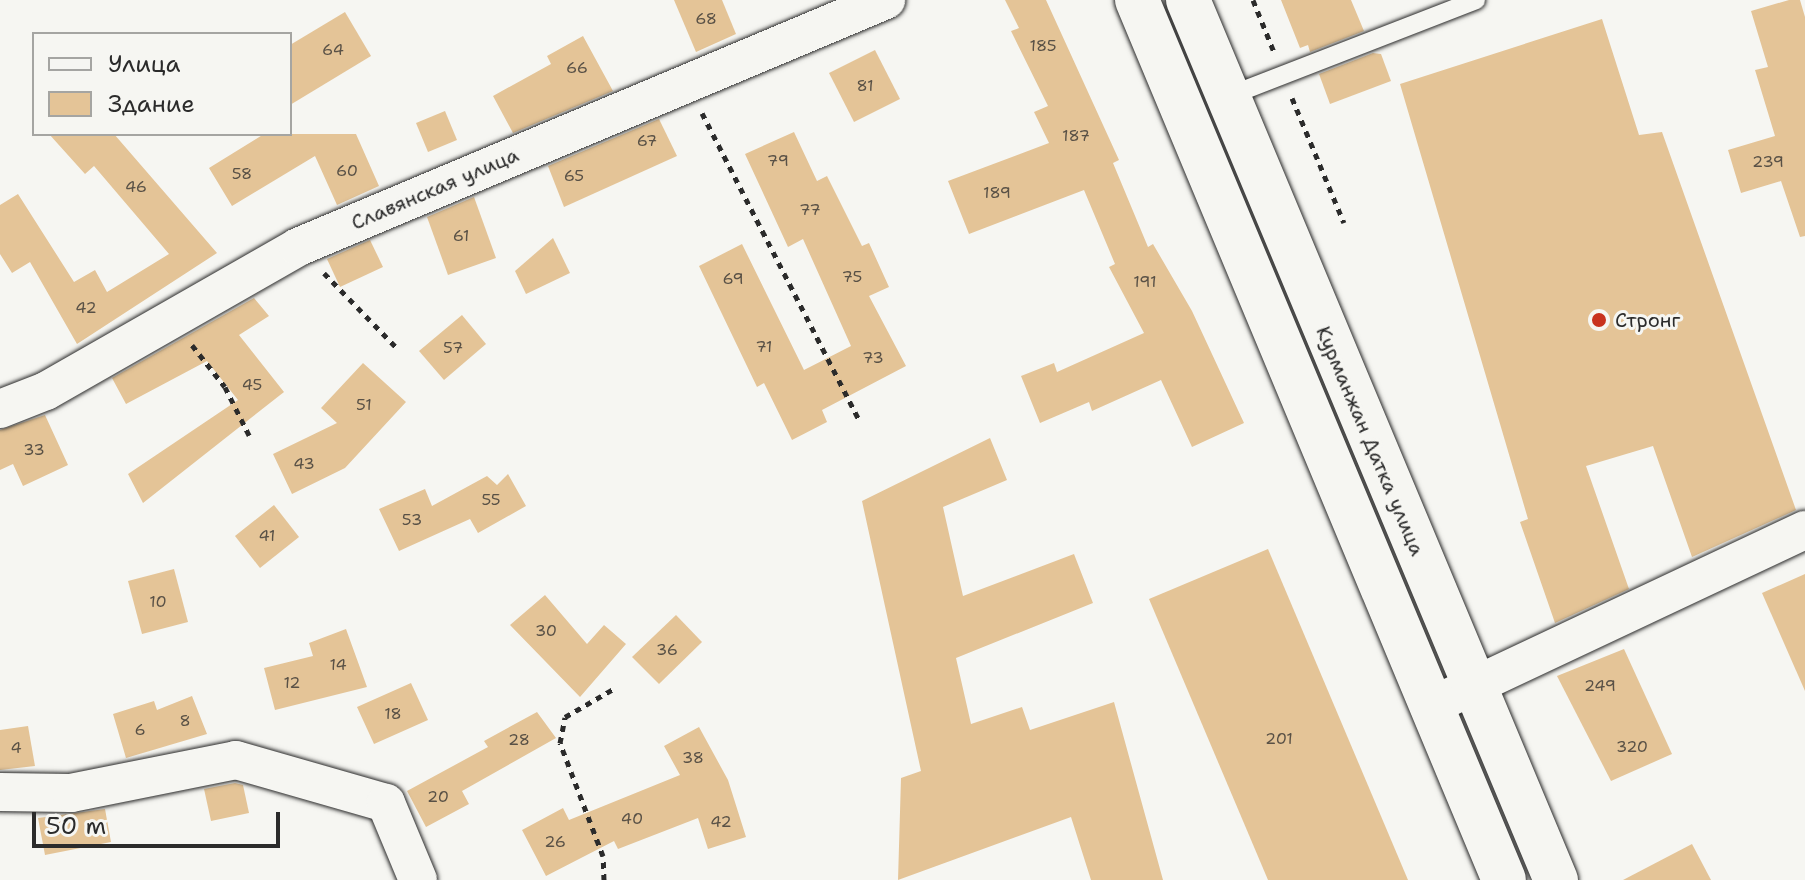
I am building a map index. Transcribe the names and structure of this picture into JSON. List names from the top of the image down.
{
  "streets": {
    "main road": ["Курманжан Датка улица"],
    "street": ["Славянская улица"]
  },
  "places": ["Стронг"],
  "house_numbers": [
    "68",
    "185",
    "64",
    "66",
    "81",
    "187",
    "67",
    "79",
    "239",
    "60",
    "58",
    "65",
    "46",
    "189",
    "77",
    "61",
    "75",
    "69",
    "191",
    "42",
    "71",
    "57",
    "73",
    "45",
    "51",
    "33",
    "43",
    "55",
    "53",
    "41",
    "10",
    "30",
    "36",
    "14",
    "12",
    "249",
    "18",
    "8",
    "6",
    "201",
    "28",
    "320",
    "4",
    "38",
    "20",
    "40",
    "42",
    "26"
  ],
  "legend": ["Улица", "Здание"],
  "scale_bar": "50 m"
}
